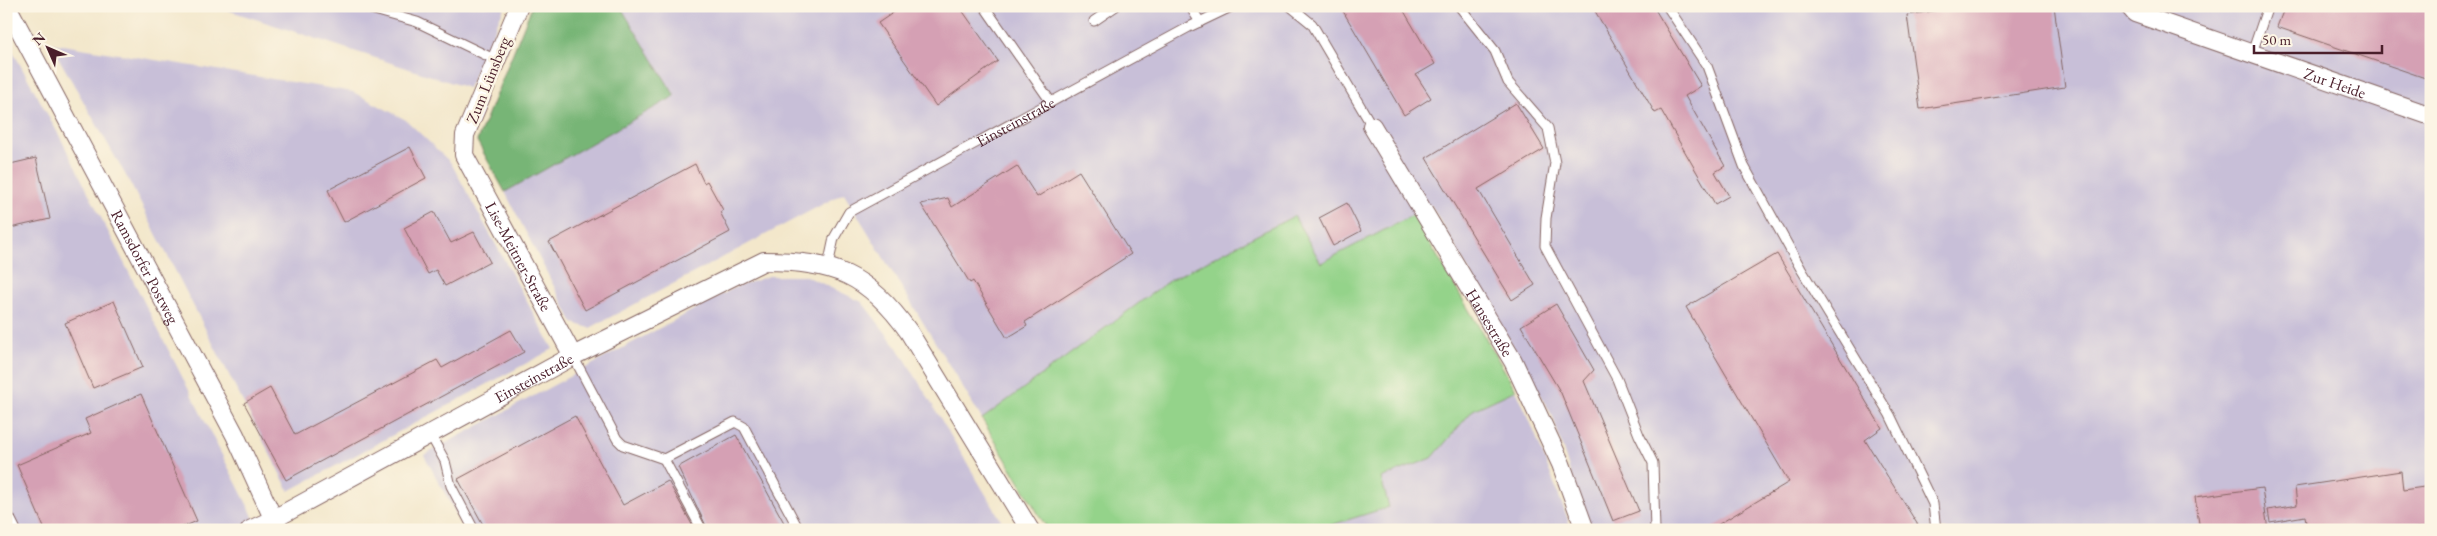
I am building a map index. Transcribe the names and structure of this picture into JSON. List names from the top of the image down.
{
  "streets": {
    "street": [
      "Zum Lünsberg",
      "Zur Heide",
      "Einsteinstraße",
      "Lise-Meitner-Straße",
      "Ramsdorfer Postweg",
      "Hansestraße"
    ]
  },
  "crossings": [
    ["Zum Lünsberg", "Lise-Meitner-Straße"],
    ["Einsteinstraße", "Lise-Meitner-Straße"],
    ["Einsteinstraße", "Ramsdorfer Postweg"]
  ],
  "scale_bar": "50 m",
  "north": "top left"
}
